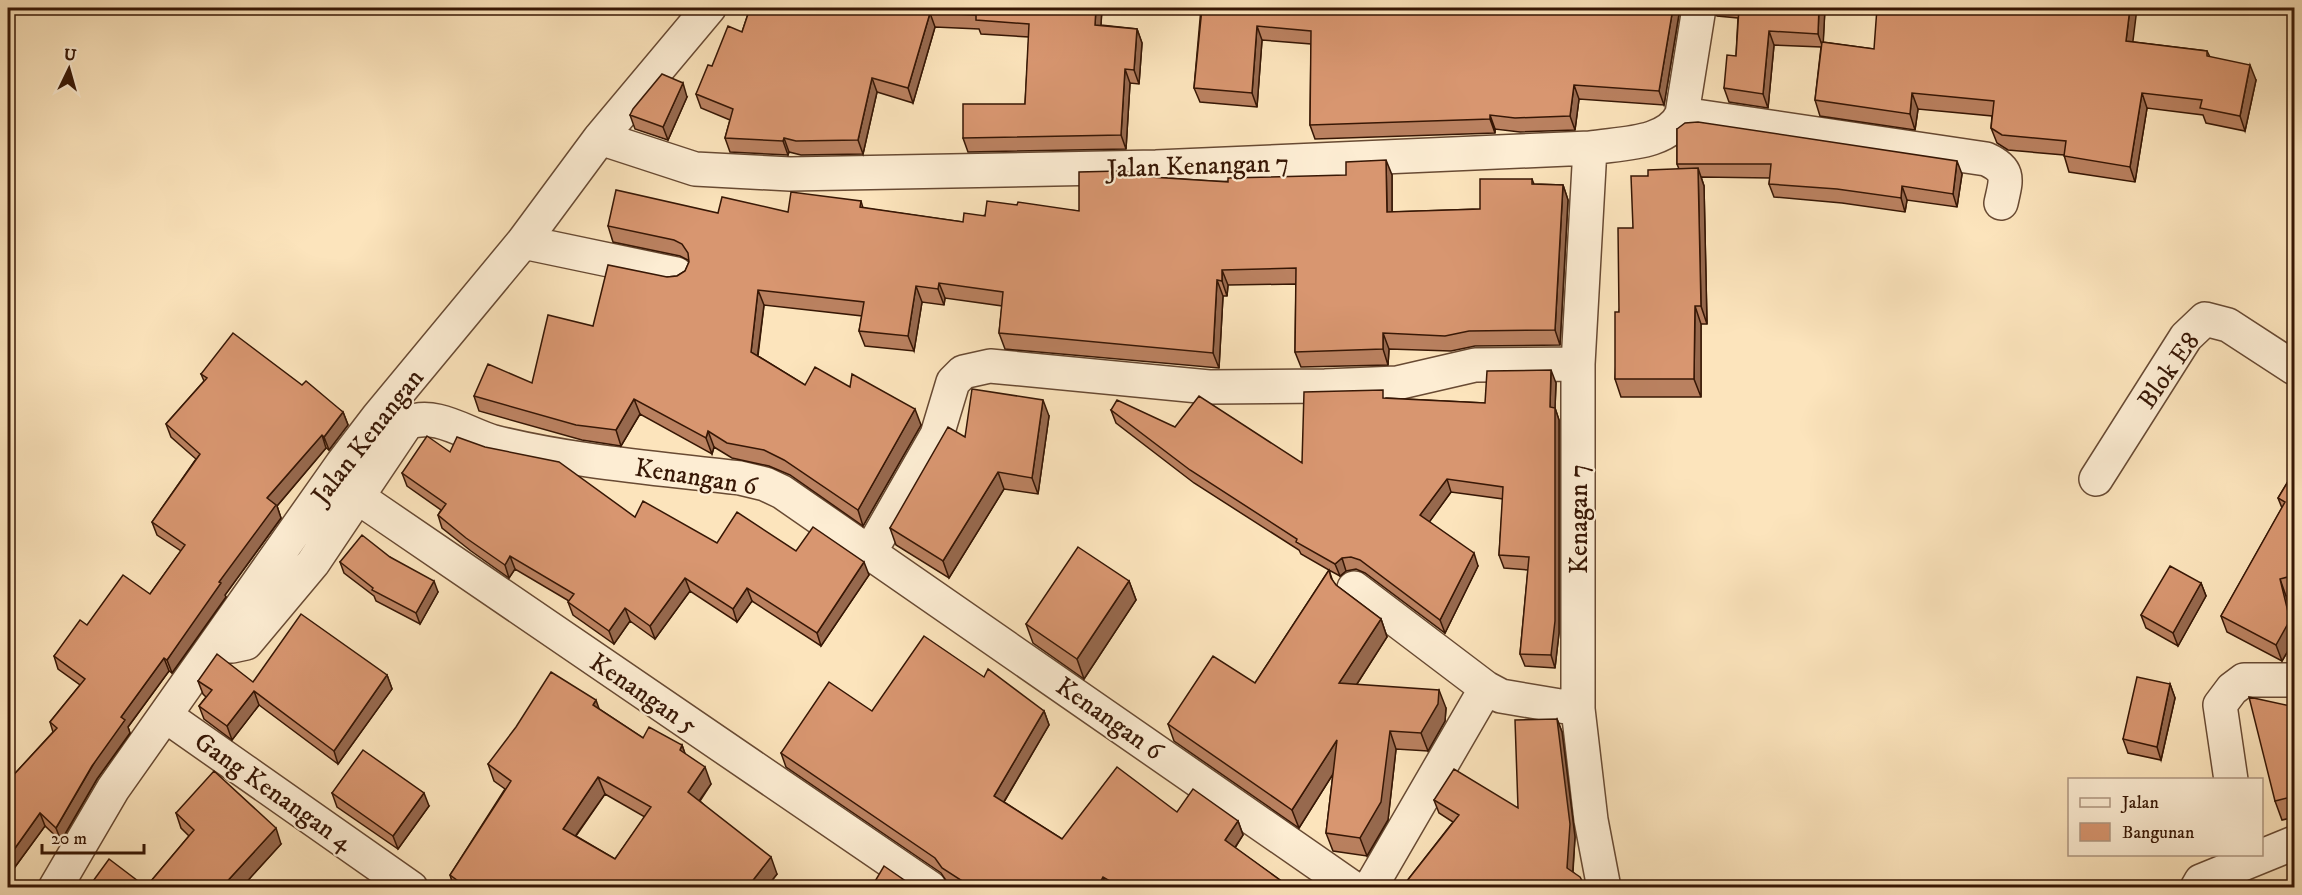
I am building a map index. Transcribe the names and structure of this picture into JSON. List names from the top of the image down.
{
  "streets": {
    "street": [
      "Jalan Kenangan 7",
      "Blok E8",
      "Jalan Kenangan",
      "Kenangan 6",
      "Kenagan 7",
      "Kenangan 5",
      "Gang Kenangan 4"
    ]
  },
  "crossings": [
    ["Jalan Kenangan 7", "Jalan Kenangan"],
    ["Jalan Kenangan 7", "Kenagan 7"],
    ["Jalan Kenangan", "Kenangan 6"],
    ["Jalan Kenangan", "Gang Kenangan 4"],
    ["Kenangan 6", "Kenangan 5"]
  ],
  "legend": ["Jalan", "Bangunan"],
  "scale_bar": "20 m",
  "north": "top"
}
